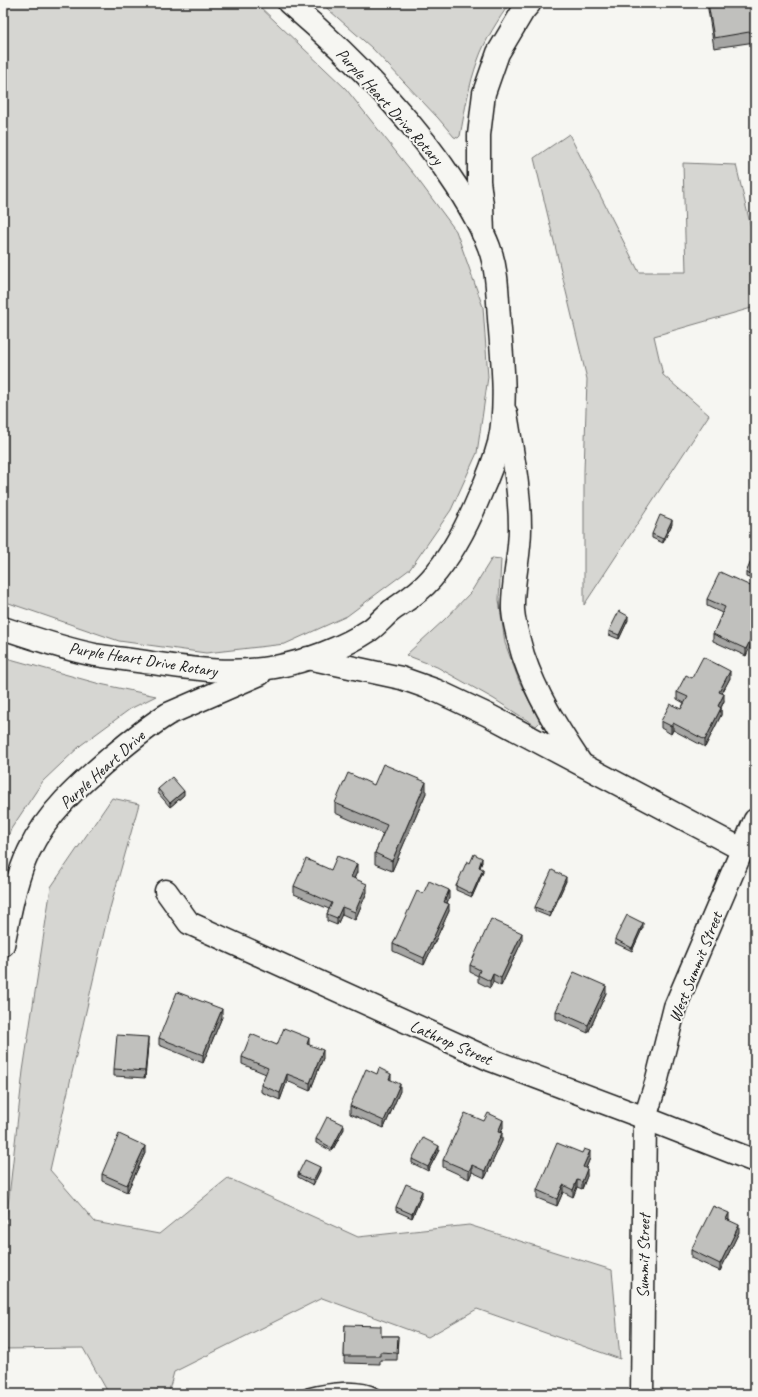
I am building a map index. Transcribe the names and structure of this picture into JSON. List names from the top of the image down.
{
  "streets": {
    "street": [
      "Purple Heart Drive Rotary",
      "Purple Heart Drive",
      "West Summit Street",
      "Lathrop Street",
      "Summit Street"
    ]
  },
  "crossings": [
    ["Purple Heart Drive Rotary", "Purple Heart Drive"],
    ["West Summit Street", "Lathrop Street"],
    ["West Summit Street", "Summit Street"],
    ["Lathrop Street", "Summit Street"]
  ]
}
